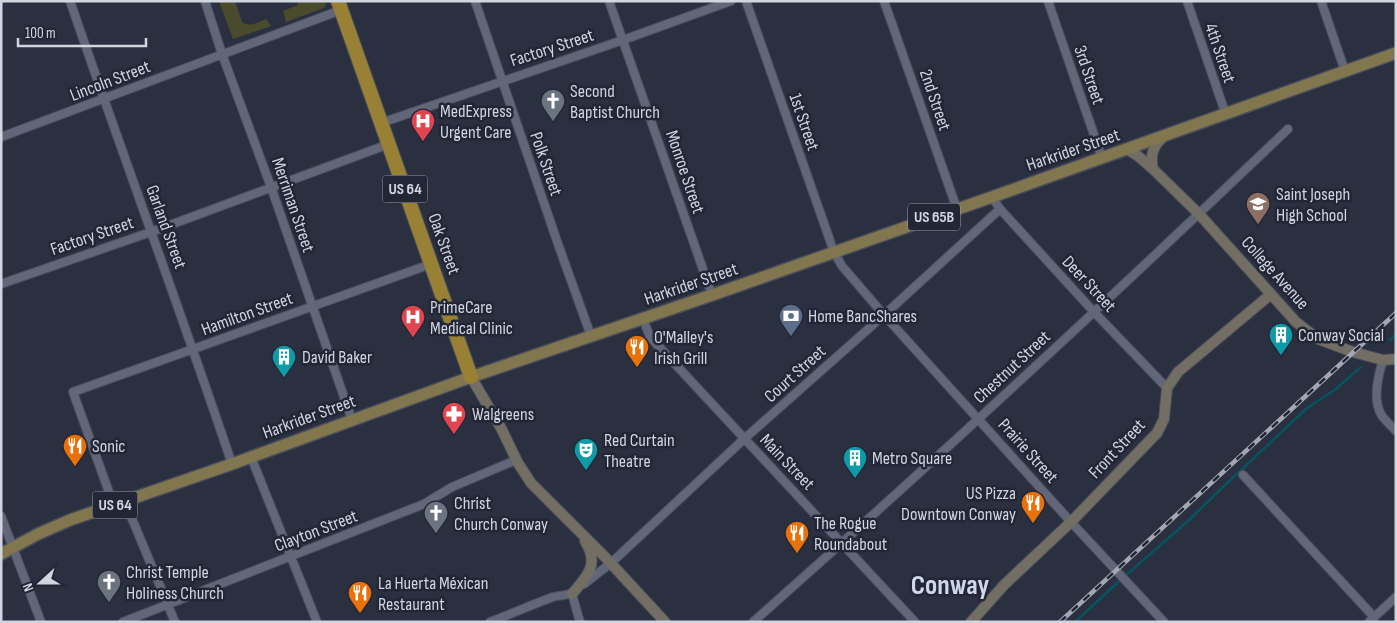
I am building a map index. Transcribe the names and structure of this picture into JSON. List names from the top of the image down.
{
  "streets": {
    "highway": ["US 64", "Oak Street"],
    "main road": ["Harkrider Street", "US 65B"],
    "street": [
      "Factory Street",
      "4th Street",
      "3rd Street",
      "Lincoln Street",
      "2nd Street",
      "1st Street",
      "Polk Street",
      "Monroe Street",
      "Merriman Street",
      "Garland Street",
      "College Avenue",
      "Deer Street",
      "Hamilton Street",
      "Chestnut Street",
      "Court Street",
      "Front Street",
      "Prairie Street",
      "Main Street",
      "Clayton Street"
    ]
  },
  "crossings": [
    ["Factory Street", "Polk Street"],
    ["Factory Street", "Monroe Street"],
    ["Factory Street", "Merriman Street"],
    ["Factory Street", "Garland Street"],
    ["Factory Street", "Oak Street"],
    ["4th Street", "Harkrider Street"],
    ["3rd Street", "Harkrider Street"],
    ["Lincoln Street", "Merriman Street"],
    ["Lincoln Street", "Garland Street"],
    ["Lincoln Street", "Oak Street"],
    ["2nd Street", "Harkrider Street"],
    ["1st Street", "Harkrider Street"],
    ["1st Street", "Prairie Street"],
    ["Harkrider Street", "Polk Street"],
    ["Harkrider Street", "Monroe Street"],
    ["Harkrider Street", "Merriman Street"],
    ["Harkrider Street", "Garland Street"],
    ["Harkrider Street", "Oak Street"],
    ["Harkrider Street", "College Avenue"],
    ["Harkrider Street", "Deer Street"],
    ["Harkrider Street", "Hamilton Street"],
    ["Harkrider Street", "Prairie Street"],
    ["Harkrider Street", "Main Street"],
    ["Merriman Street", "Hamilton Street"],
    ["Garland Street", "Hamilton Street"],
    ["Oak Street", "Hamilton Street"],
    ["Oak Street", "Court Street"],
    ["Oak Street", "Clayton Street"],
    ["College Avenue", "Chestnut Street"],
    ["Deer Street", "Chestnut Street"],
    ["Deer Street", "Court Street"],
    ["Deer Street", "Front Street"],
    ["Chestnut Street", "Prairie Street"],
    ["Chestnut Street", "Main Street"],
    ["Court Street", "Prairie Street"],
    ["Court Street", "Main Street"],
    ["Front Street", "Prairie Street"]
  ],
  "districts": ["Conway"],
  "places": {
    "church": ["Second Baptist Church", "Christ Church Conway", "Christ Temple Holiness Church"],
    "hospital": ["MedExpress Urgent Care", "PrimeCare Medical Clinic"],
    "school or university": ["Saint Joseph High School"],
    "bank": ["Home BancShares"],
    "building": ["Conway Social", "David Baker", "Metro Square"],
    "restaurant": [
      "O'Malley's Irish Grill",
      "Sonic",
      "US Pizza Downtown Conway",
      "The Rogue Roundabout",
      "La Huerta Méxican Restaurant"
    ],
    "pharmacy": ["Walgreens"],
    "theatre": ["Red Curtain Theatre"]
  },
  "scale_bar": "100 m",
  "north": "left"
}
